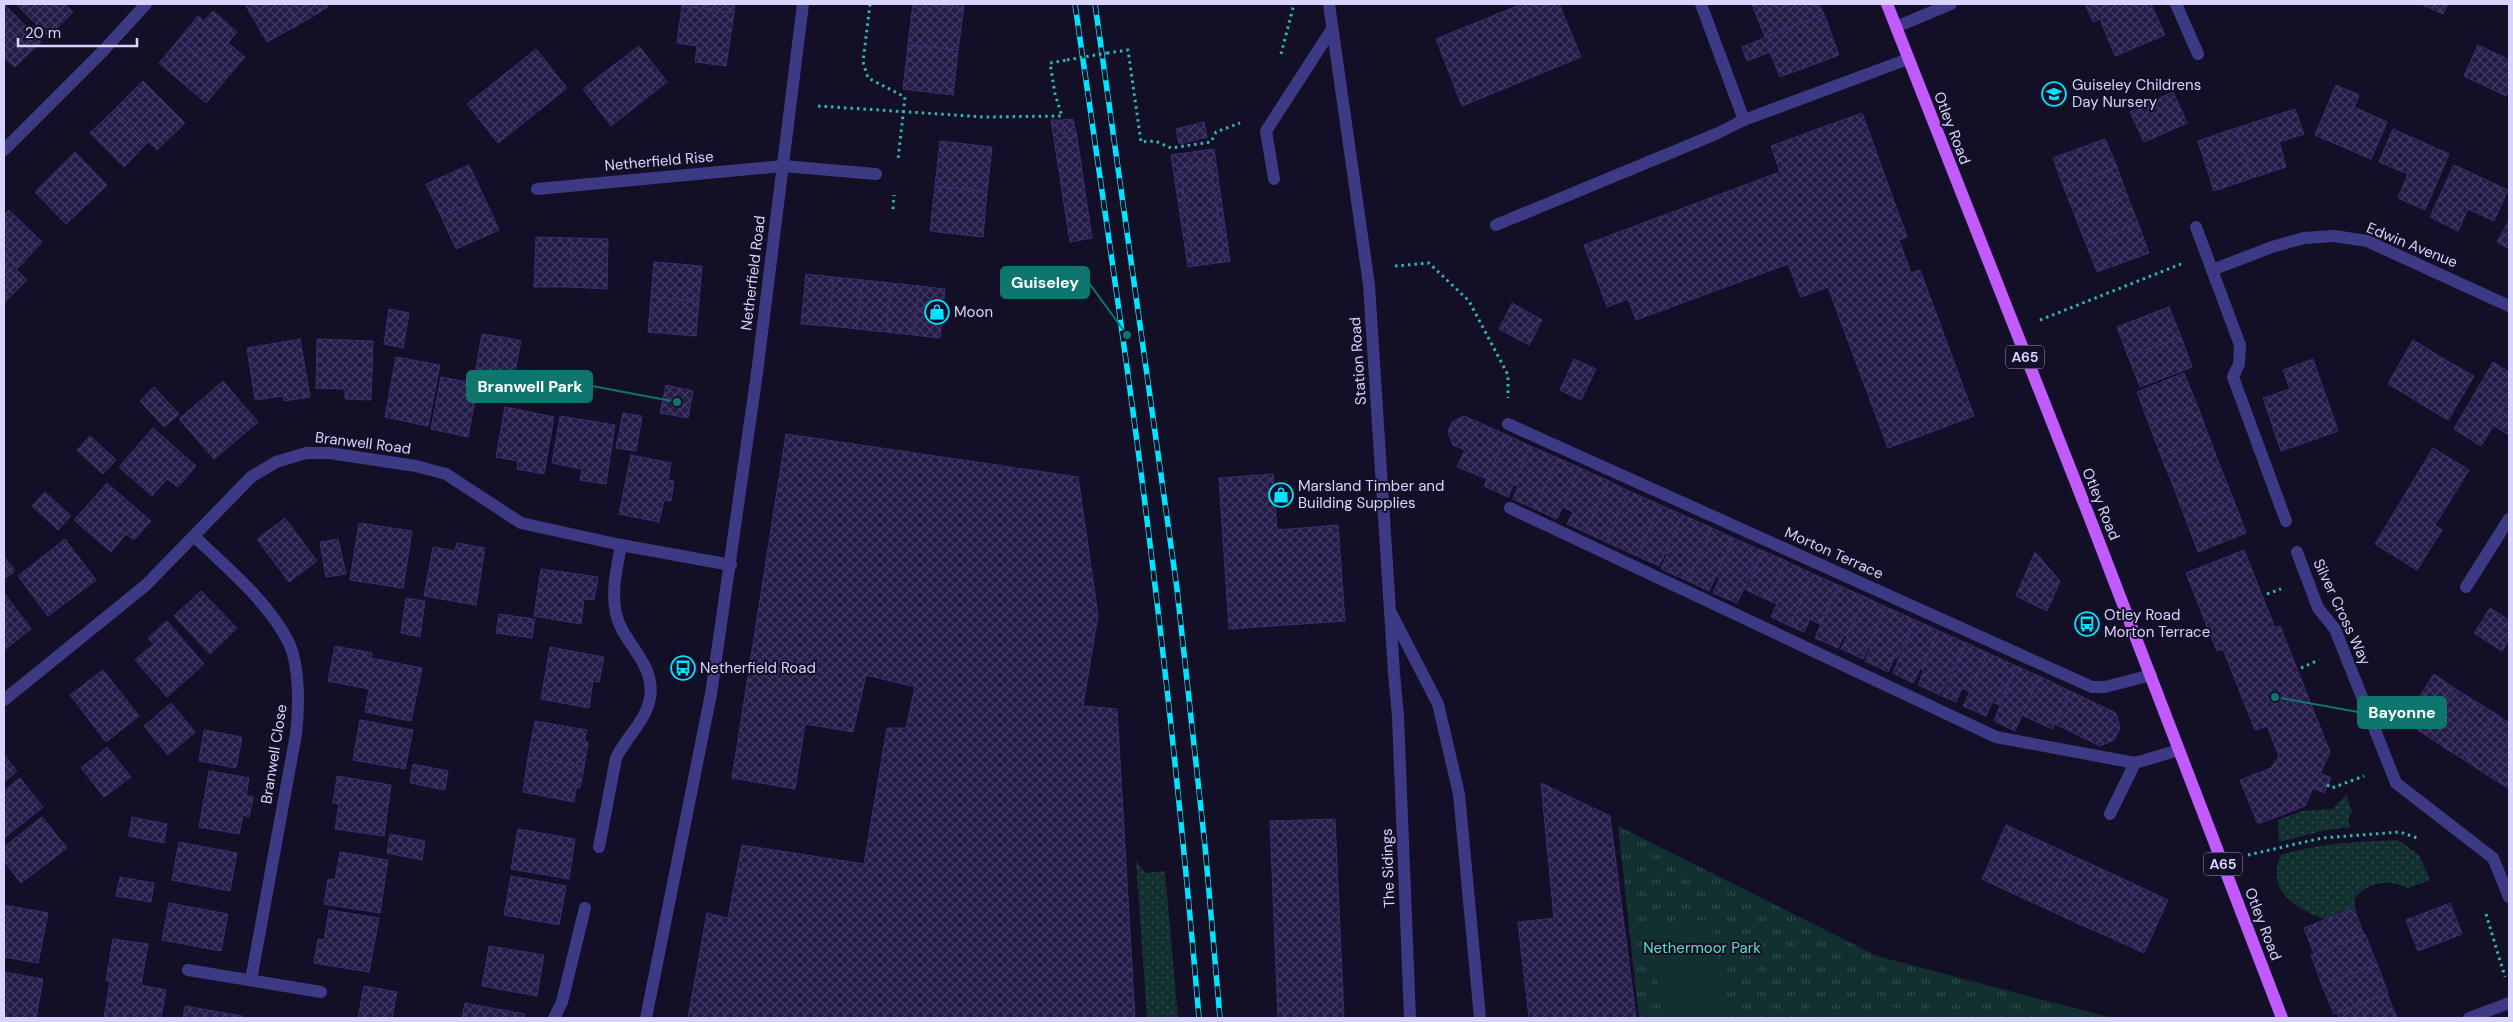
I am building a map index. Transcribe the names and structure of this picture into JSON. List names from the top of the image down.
{
  "streets": {
    "main road": ["Otley Road", "A65"],
    "street": [
      "Netherfield Rise",
      "Edwin Avenue",
      "Netherfield Road",
      "Station Road",
      "Branwell Road",
      "Morton Terrace",
      "Silver Cross Way",
      "Branwell Close",
      "The Sidings"
    ]
  },
  "crossings": [
    ["Otley Road", "Morton Terrace"],
    ["Netherfield Rise", "Netherfield Road"],
    ["Netherfield Road", "Branwell Road"],
    ["Station Road", "The Sidings"],
    ["Branwell Road", "Branwell Close"]
  ],
  "parks": ["Nethermoor Park"],
  "places": {
    "school or university": ["Guiseley Childrens Day Nursery"],
    "shop": ["Moon", "Marsland Timber and Building Supplies"],
    "other": ["Guiseley", "Branwell Park", "Bayonne"],
    "bus stop": ["Otley Road Morton Terrace", "Netherfield Road"]
  },
  "scale_bar": "20 m"
}
